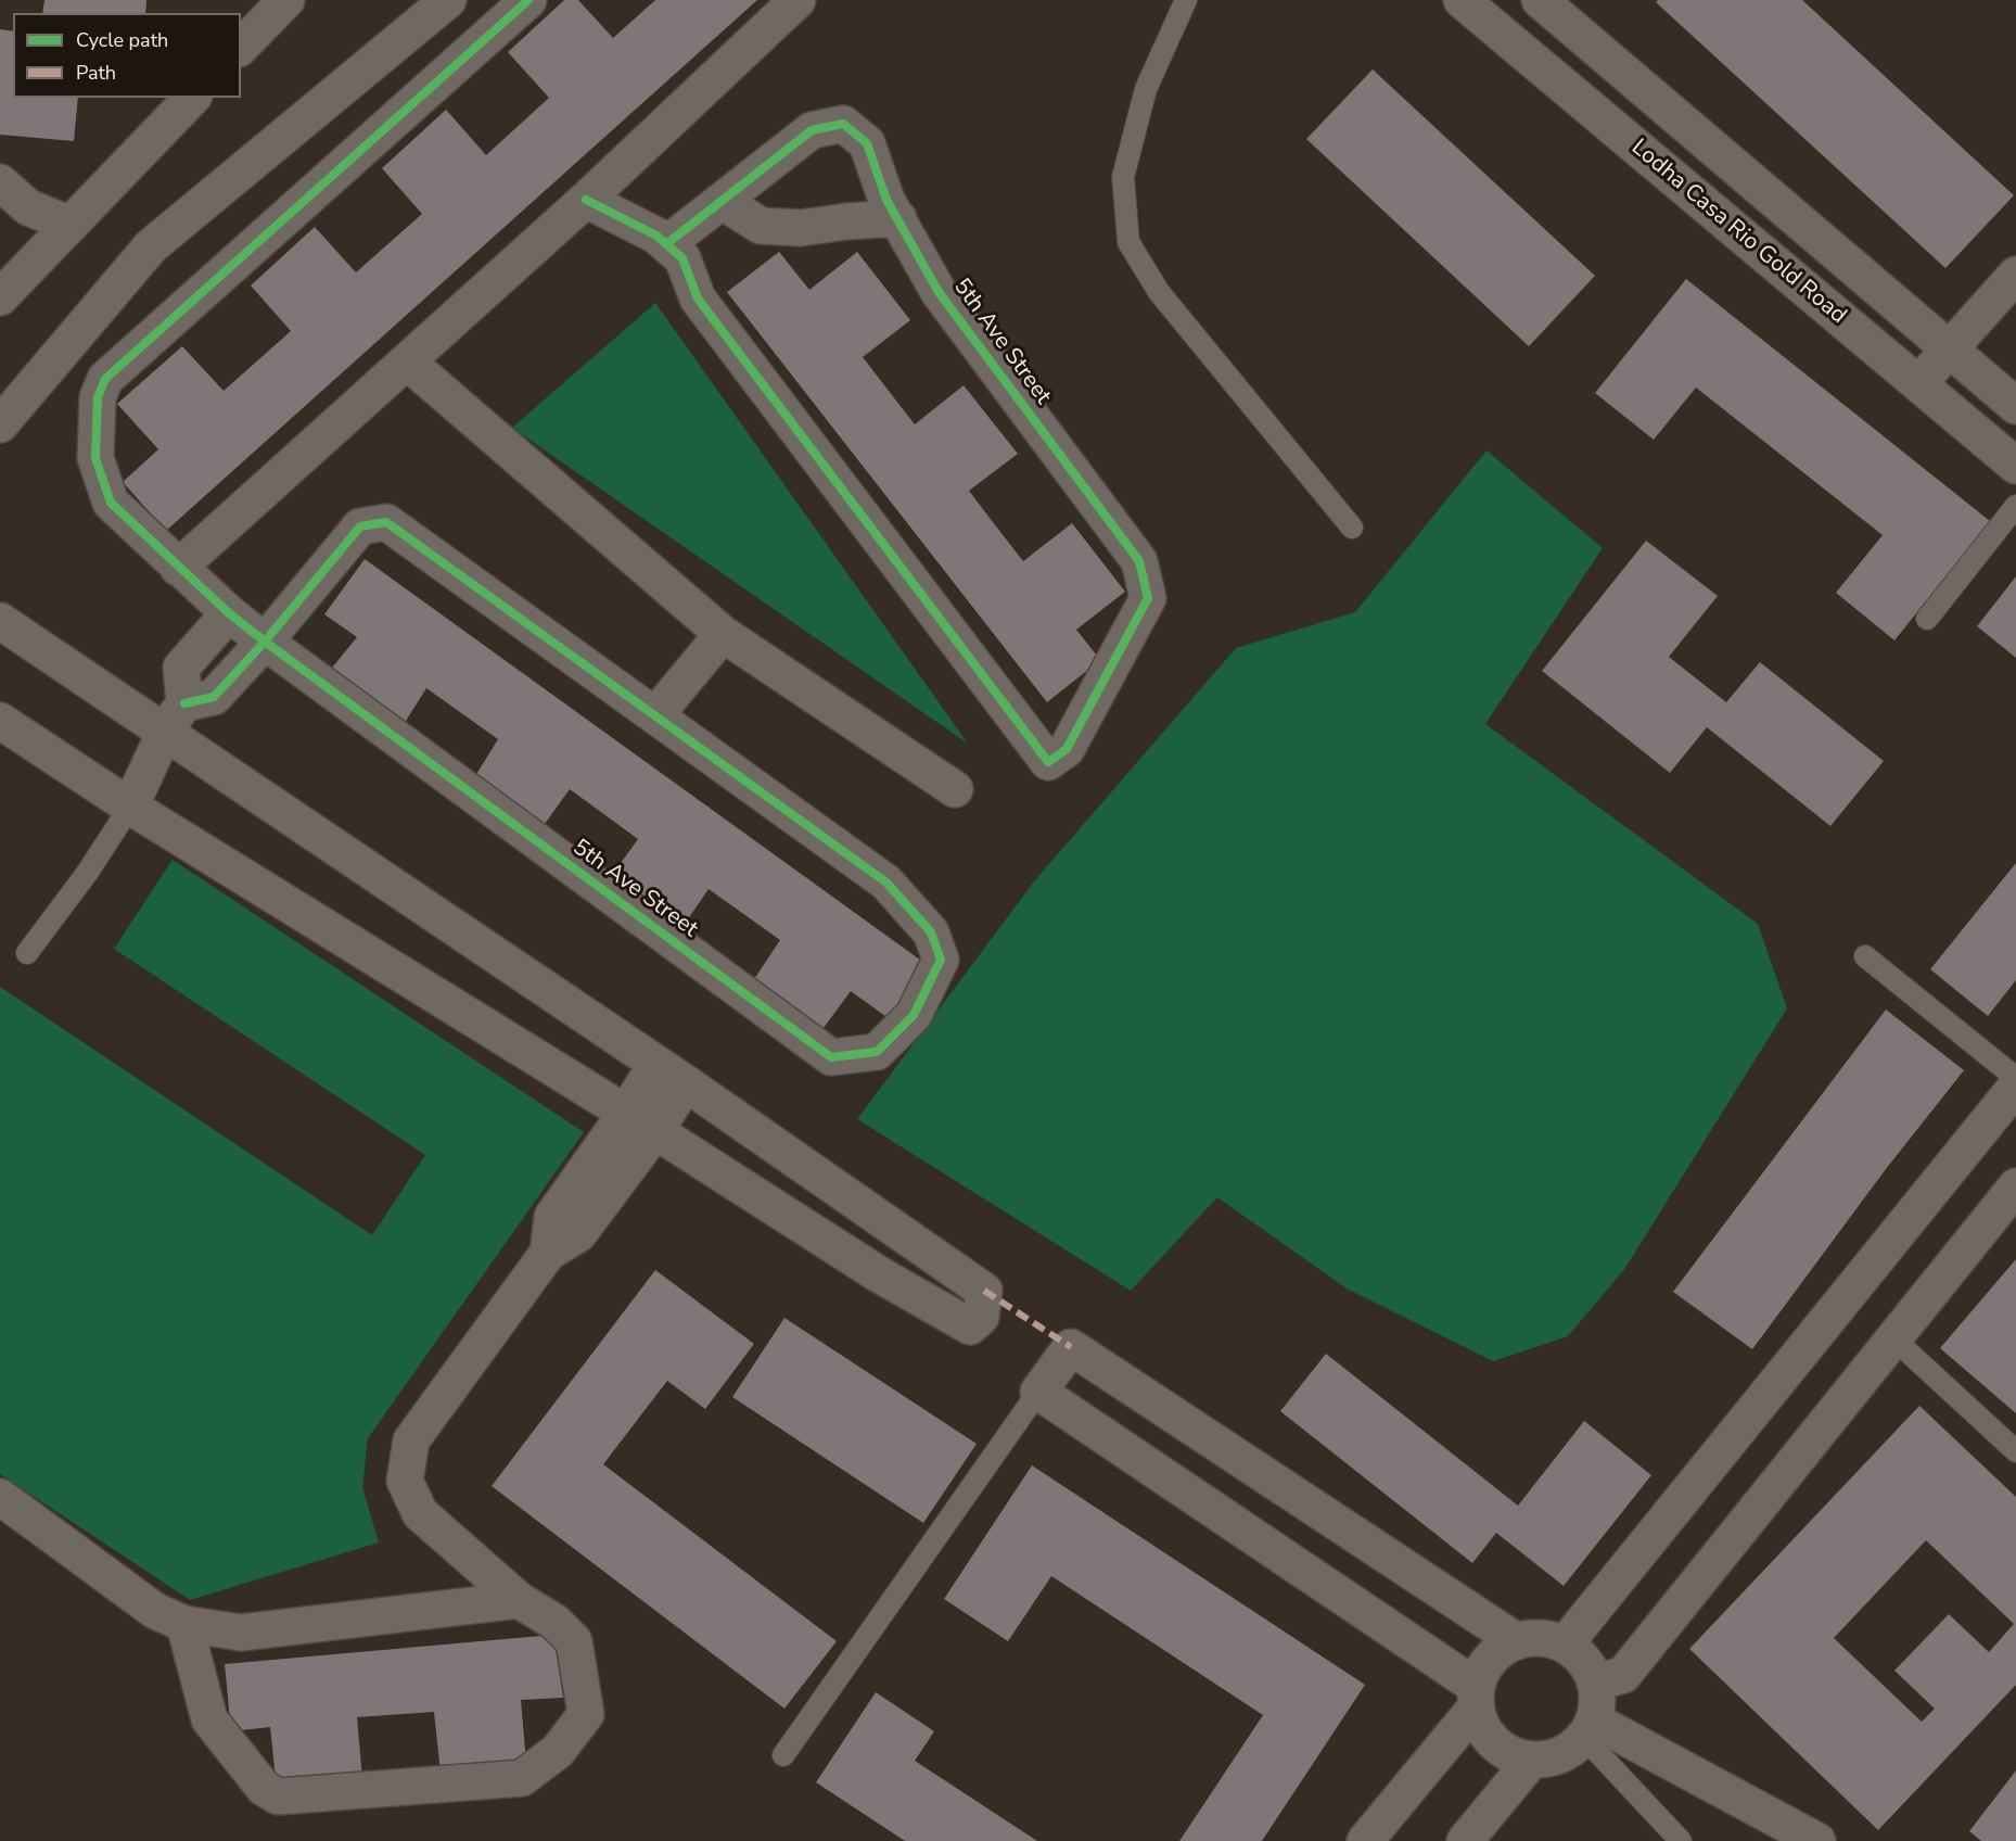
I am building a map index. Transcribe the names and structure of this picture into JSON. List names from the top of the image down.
{
  "streets": {
    "street": ["Lodha Casa Rio Gold Road", "5th Ave Street"]
  },
  "legend": ["Cycle path", "Path"]
}
